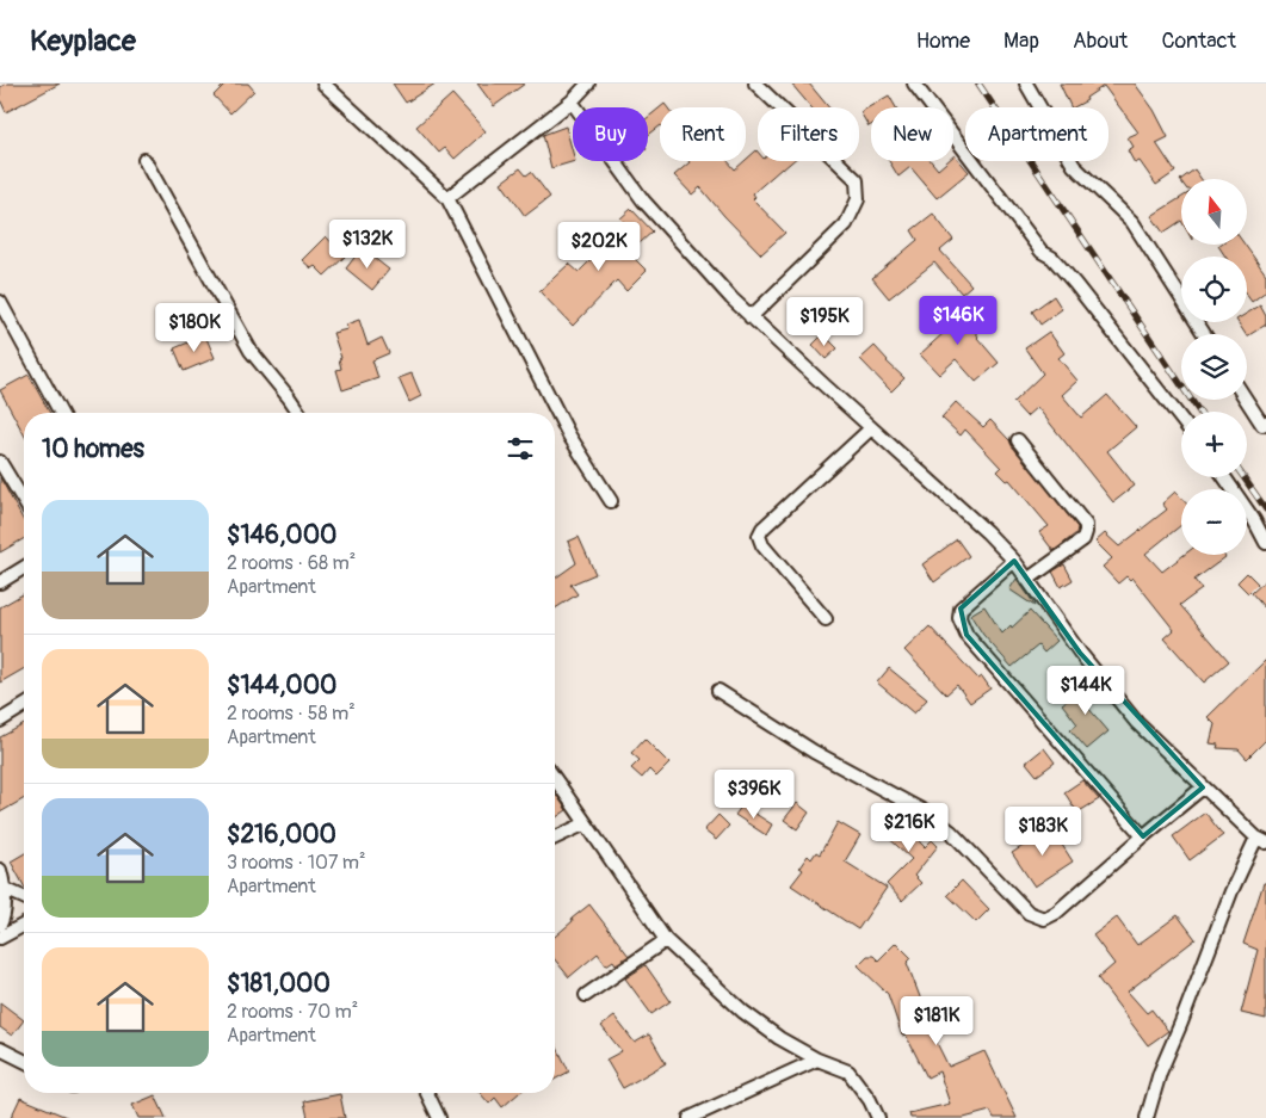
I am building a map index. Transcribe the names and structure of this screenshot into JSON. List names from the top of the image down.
{
  "north": "top",
  "page": {
    "header": "Keyplace",
    "nav": [
      "Home",
      "Map",
      "About",
      "Contact"
    ],
    "chip": [
      "Buy",
      "Rent",
      "Filters",
      "New",
      "Apartment"
    ],
    "map_buttons": ["+", "−"],
    "price": [
      "$132K",
      "$202K",
      "$146K",
      "$195K",
      "$180K",
      "$144K",
      "$396K",
      "$216K",
      "$183K",
      "$181K"
    ],
    "heading": "10 homes",
    "list": [
      {
        "name": "$146,000",
        "note": "2 rooms · 68 m² · Apartment"
      },
      {
        "name": "$144,000",
        "note": "2 rooms · 58 m² · Apartment"
      },
      {
        "name": "$216,000",
        "note": "3 rooms · 107 m² · Apartment"
      },
      {
        "name": "$181,000",
        "note": "2 rooms · 70 m² · Apartment"
      }
    ]
  }
}
